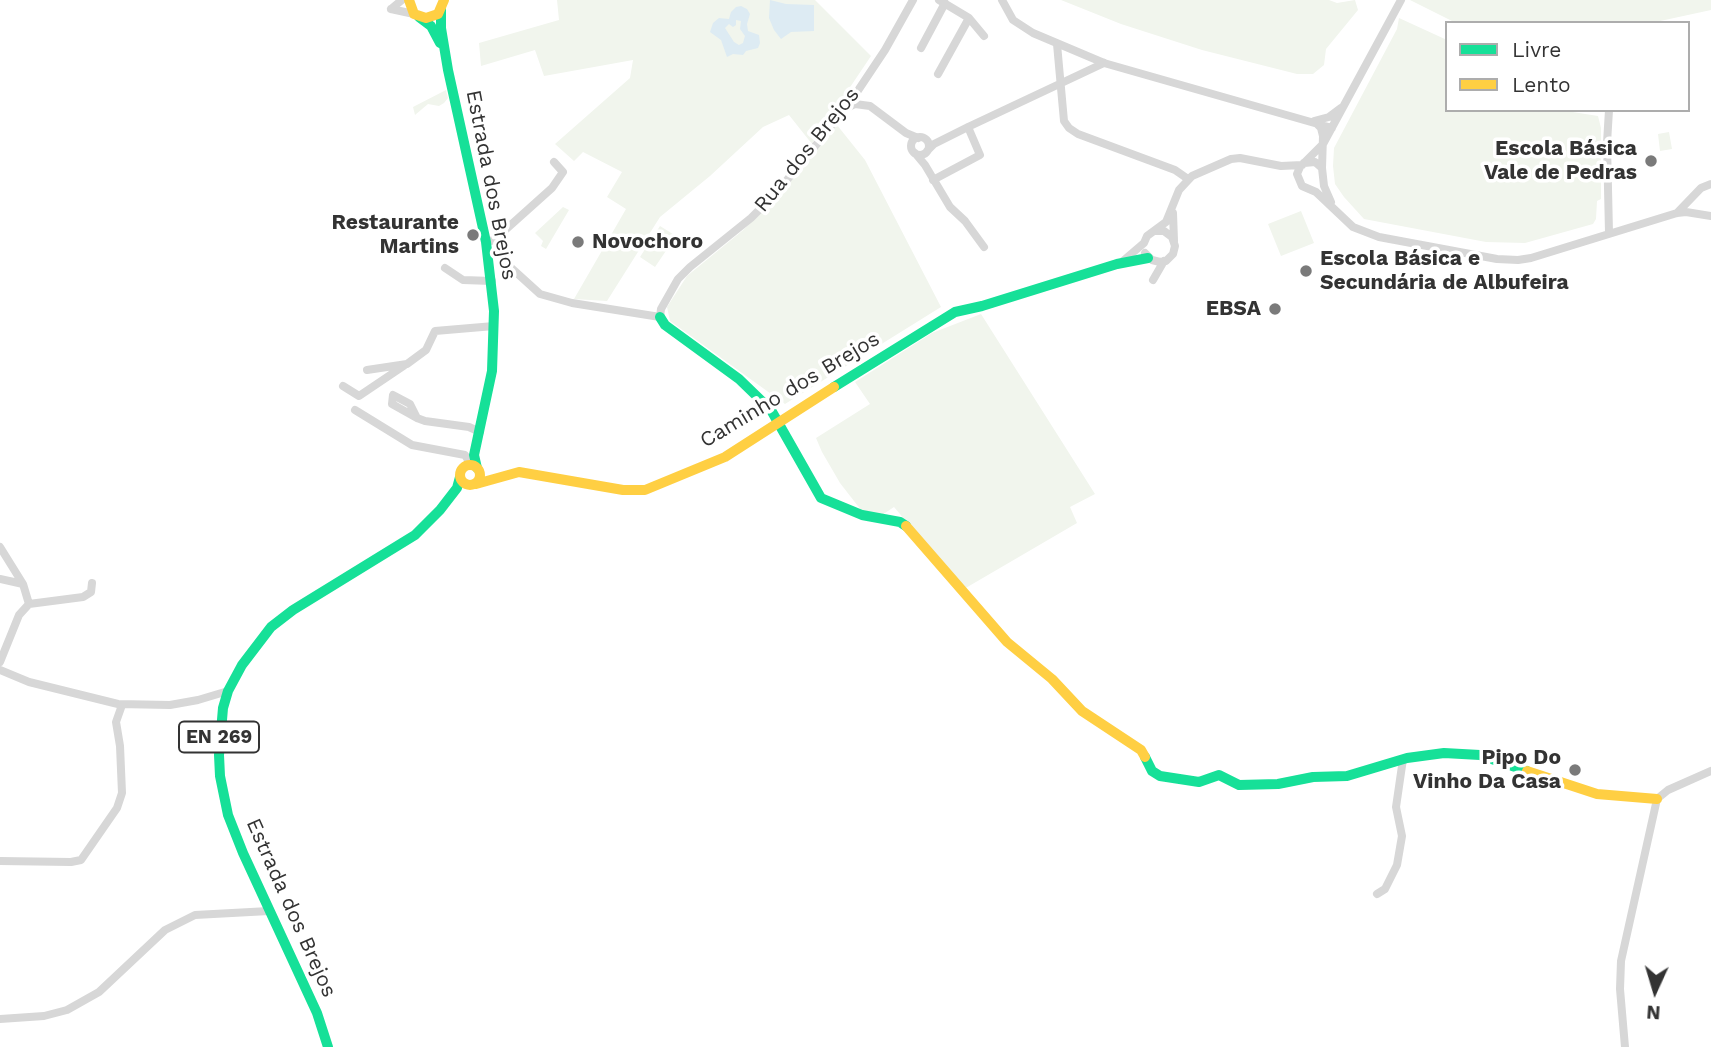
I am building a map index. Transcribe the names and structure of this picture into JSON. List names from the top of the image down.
{
  "streets": {
    "street": [
      "Rua dos Brejos",
      "Estrada dos Brejos",
      "Caminho dos Brejos",
      "EN 269"
    ]
  },
  "crossings": [
    ["Estrada dos Brejos", "EN 269"],
    ["Caminho dos Brejos", "EN 269"]
  ],
  "places": [
    "Escola Básica Vale de Pedras",
    "Restaurante Martins",
    "Novochoro",
    "Escola Básica e Secundária de Albufeira",
    "EBSA",
    "Pipo Do Vinho Da Casa"
  ],
  "legend": ["Livre", "Lento"],
  "north": "bottom"
}
